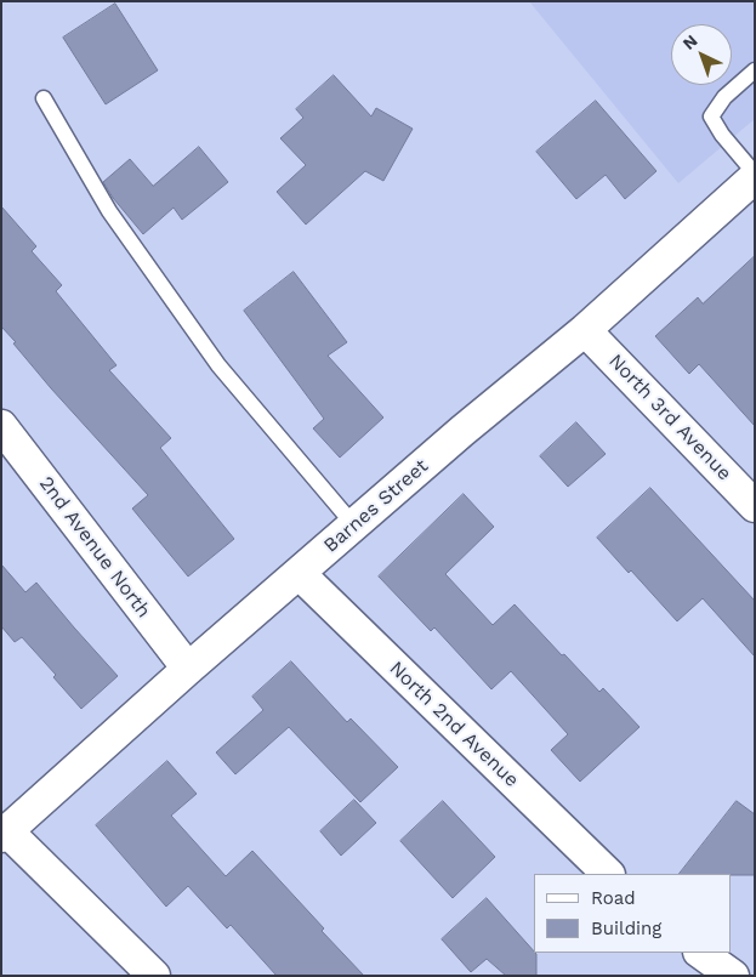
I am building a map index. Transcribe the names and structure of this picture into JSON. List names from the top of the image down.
{
  "streets": {
    "street": [
      "North 3rd Avenue",
      "Barnes Street",
      "2nd Avenue North",
      "North 2nd Avenue"
    ]
  },
  "crossings": [
    ["North 3rd Avenue", "Barnes Street"],
    ["Barnes Street", "2nd Avenue North"],
    ["Barnes Street", "North 2nd Avenue"]
  ],
  "legend": ["Road", "Building"],
  "north": "top left"
}
